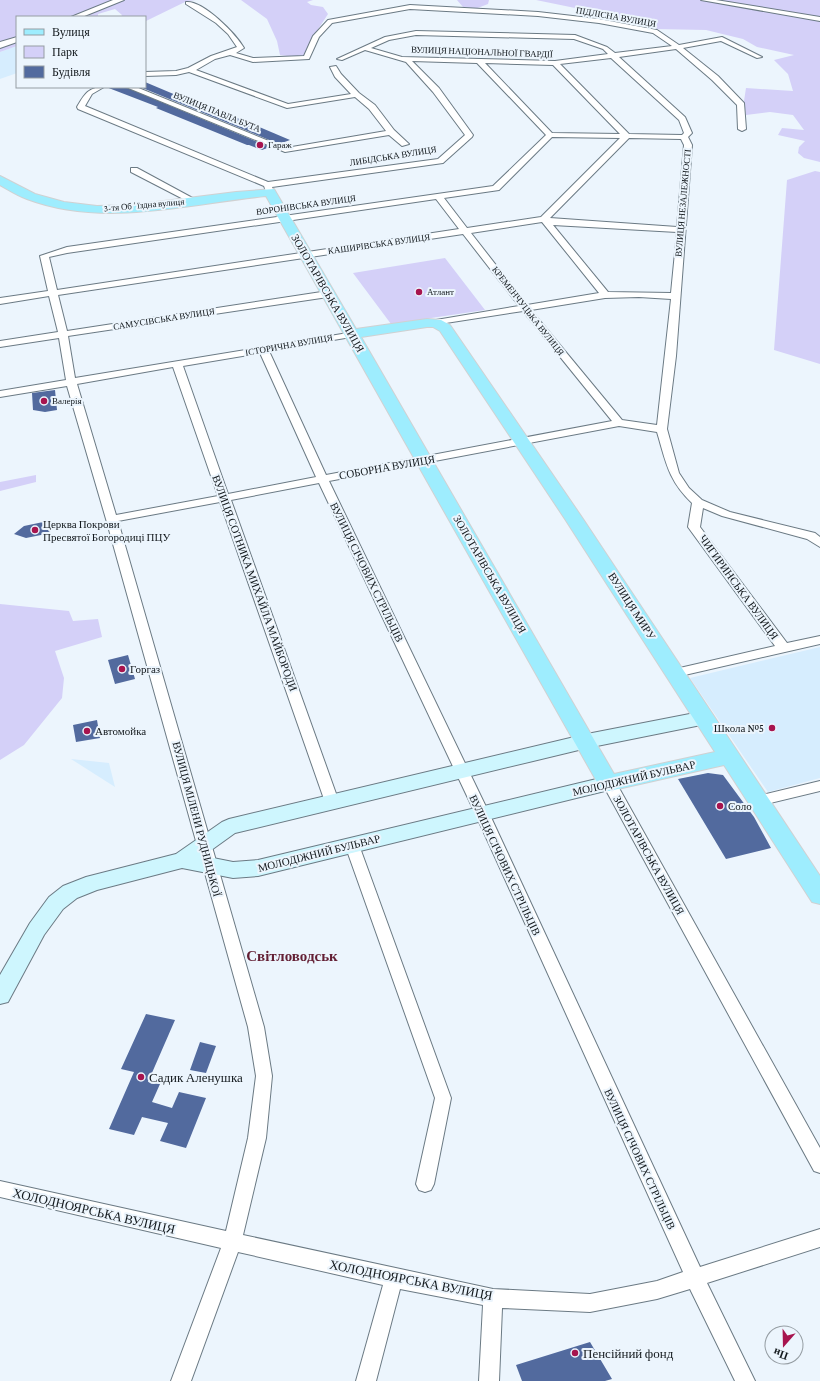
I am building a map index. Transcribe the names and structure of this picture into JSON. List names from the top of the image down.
{
  "streets": {
    "main road": [
      "3-тя Обʼїздна вулиця",
      "ЗОЛОТАРІВСЬКА ВУЛИЦЯ",
      "ІСТОРИЧНА ВУЛИЦЯ",
      "ВУЛИЦЯ МИРУ",
      "МОЛОДІЖНИЙ БУЛЬВАР"
    ],
    "street": [
      "ПІДЛІСНА ВУЛИЦЯ",
      "ВУЛИЦЯ НАЦІОНАЛЬНОЇ ГВАРДІЇ",
      "ВУЛИЦЯ ПАВЛА БУТА",
      "ЛИБІДСЬКА ВУЛИЦЯ",
      "ВУЛИЦЯ НЕЗАЛЕЖНОСТІ",
      "ВОРОНІВСЬКА ВУЛИЦЯ",
      "КАШИРІВСЬКА ВУЛИЦЯ",
      "КРЕМЕНЧУЦЬКА ВУЛИЦЯ",
      "САМУСІВСЬКА ВУЛИЦЯ",
      "СОБОРНА ВУЛИЦЯ",
      "ВУЛИЦЯ СІЧОВИХ СТРІЛЬЦІВ",
      "ВУЛИЦЯ СОТНИКА МИХАЙЛА МАЙБОРОДИ",
      "ЧИГИРИНСЬКА ВУЛИЦЯ",
      "ВУЛИЦЯ МІЛЕНИ РУДНИЦЬКОЇ",
      "ХОЛОДНОЯРСЬКА ВУЛИЦЯ"
    ]
  },
  "crossings": [
    ["ВУЛИЦЯ НАЦІОНАЛЬНОЇ ГВАРДІЇ", "ЛИБІДСЬКА ВУЛИЦЯ"],
    ["ЛИБІДСЬКА ВУЛИЦЯ", "ВУЛИЦЯ НЕЗАЛЕЖНОСТІ"],
    ["ЛИБІДСЬКА ВУЛИЦЯ", "3-тя Обʼїздна вулиця"],
    ["ЛИБІДСЬКА ВУЛИЦЯ", "ЗОЛОТАРІВСЬКА ВУЛИЦЯ"],
    ["ВУЛИЦЯ НЕЗАЛЕЖНОСТІ", "КАШИРІВСЬКА ВУЛИЦЯ"],
    ["ВУЛИЦЯ НЕЗАЛЕЖНОСТІ", "ІСТОРИЧНА ВУЛИЦЯ"],
    ["ВУЛИЦЯ НЕЗАЛЕЖНОСТІ", "СОБОРНА ВУЛИЦЯ"],
    ["ВУЛИЦЯ НЕЗАЛЕЖНОСТІ", "ЧИГИРИНСЬКА ВУЛИЦЯ"],
    ["3-тя Обʼїздна вулиця", "ЗОЛОТАРІВСЬКА ВУЛИЦЯ"],
    ["ВОРОНІВСЬКА ВУЛИЦЯ", "ЗОЛОТАРІВСЬКА ВУЛИЦЯ"],
    ["ВОРОНІВСЬКА ВУЛИЦЯ", "КРЕМЕНЧУЦЬКА ВУЛИЦЯ"],
    ["ВОРОНІВСЬКА ВУЛИЦЯ", "ВУЛИЦЯ МІЛЕНИ РУДНИЦЬКОЇ"],
    ["КАШИРІВСЬКА ВУЛИЦЯ", "ЗОЛОТАРІВСЬКА ВУЛИЦЯ"],
    ["КАШИРІВСЬКА ВУЛИЦЯ", "КРЕМЕНЧУЦЬКА ВУЛИЦЯ"],
    ["КАШИРІВСЬКА ВУЛИЦЯ", "ВУЛИЦЯ МІЛЕНИ РУДНИЦЬКОЇ"],
    ["ЗОЛОТАРІВСЬКА ВУЛИЦЯ", "САМУСІВСЬКА ВУЛИЦЯ"],
    ["ЗОЛОТАРІВСЬКА ВУЛИЦЯ", "ІСТОРИЧНА ВУЛИЦЯ"],
    ["ЗОЛОТАРІВСЬКА ВУЛИЦЯ", "СОБОРНА ВУЛИЦЯ"],
    ["ЗОЛОТАРІВСЬКА ВУЛИЦЯ", "МОЛОДІЖНИЙ БУЛЬВАР"],
    ["КРЕМЕНЧУЦЬКА ВУЛИЦЯ", "ІСТОРИЧНА ВУЛИЦЯ"],
    ["КРЕМЕНЧУЦЬКА ВУЛИЦЯ", "СОБОРНА ВУЛИЦЯ"],
    ["САМУСІВСЬКА ВУЛИЦЯ", "ВУЛИЦЯ МІЛЕНИ РУДНИЦЬКОЇ"],
    ["ІСТОРИЧНА ВУЛИЦЯ", "ВУЛИЦЯ СІЧОВИХ СТРІЛЬЦІВ"],
    ["ІСТОРИЧНА ВУЛИЦЯ", "ВУЛИЦЯ СОТНИКА МИХАЙЛА МАЙБОРОДИ"],
    ["ІСТОРИЧНА ВУЛИЦЯ", "ВУЛИЦЯ МИРУ"],
    ["ІСТОРИЧНА ВУЛИЦЯ", "ВУЛИЦЯ МІЛЕНИ РУДНИЦЬКОЇ"],
    ["СОБОРНА ВУЛИЦЯ", "ВУЛИЦЯ СІЧОВИХ СТРІЛЬЦІВ"],
    ["СОБОРНА ВУЛИЦЯ", "ВУЛИЦЯ СОТНИКА МИХАЙЛА МАЙБОРОДИ"],
    ["СОБОРНА ВУЛИЦЯ", "ВУЛИЦЯ МИРУ"],
    ["СОБОРНА ВУЛИЦЯ", "ВУЛИЦЯ МІЛЕНИ РУДНИЦЬКОЇ"],
    ["ВУЛИЦЯ СІЧОВИХ СТРІЛЬЦІВ", "МОЛОДІЖНИЙ БУЛЬВАР"],
    ["ВУЛИЦЯ СІЧОВИХ СТРІЛЬЦІВ", "ХОЛОДНОЯРСЬКА ВУЛИЦЯ"],
    ["ВУЛИЦЯ МИРУ", "МОЛОДІЖНИЙ БУЛЬВАР"],
    ["МОЛОДІЖНИЙ БУЛЬВАР", "ВУЛИЦЯ МІЛЕНИ РУДНИЦЬКОЇ"],
    ["ВУЛИЦЯ МІЛЕНИ РУДНИЦЬКОЇ", "ХОЛОДНОЯРСЬКА ВУЛИЦЯ"]
  ],
  "districts": ["Світловодськ"],
  "places": [
    "Гараж",
    "Атлант",
    "Валерія",
    "Церква Покрови Пресвятої Богородиці ПЦУ",
    "Горгаз",
    "Школа №5",
    "Автомойка",
    "Соло",
    "Садик Аленушка",
    "Пенсійний фонд"
  ],
  "legend": ["Вулиця", "Парк", "Будівля"],
  "north": "bottom"
}
